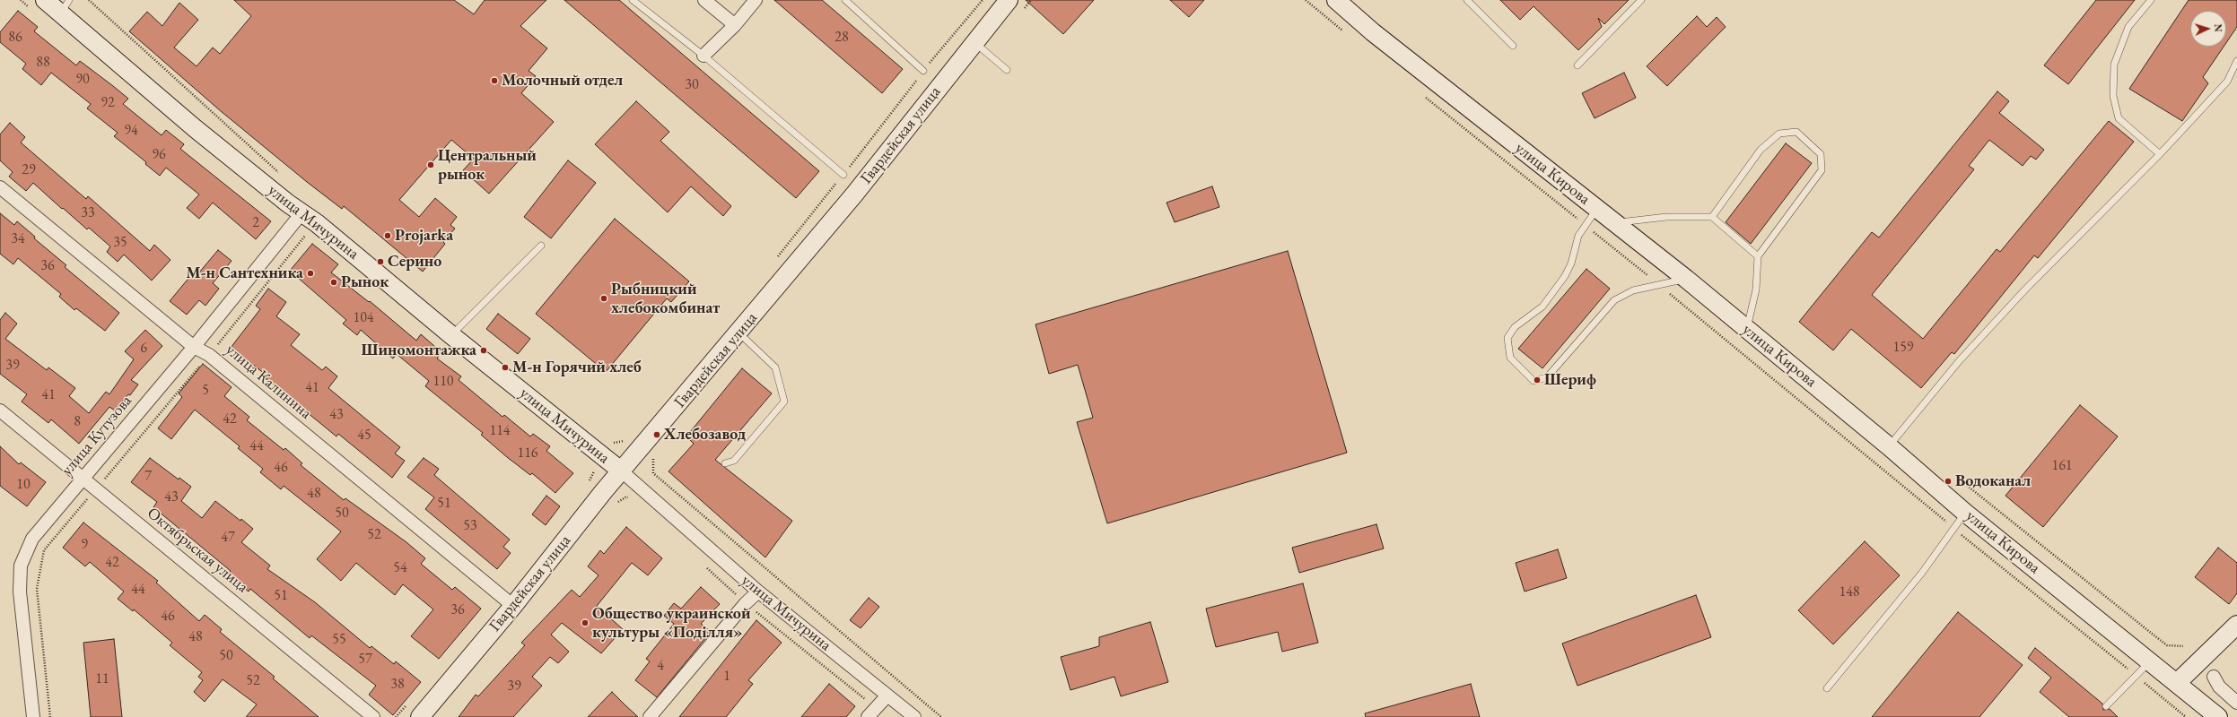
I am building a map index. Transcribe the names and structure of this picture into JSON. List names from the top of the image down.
{
  "streets": {
    "street": [
      "Гвардейская улица",
      "улица Кирова",
      "улица Мичурина",
      "улица Калинина",
      "улица Кутузова",
      "Октябрьская улица"
    ]
  },
  "crossings": [
    ["Гвардейская улица", "улица Мичурина"],
    ["Гвардейская улица", "улица Калинина"],
    ["улица Мичурина", "улица Кутузова"],
    ["улица Калинина", "улица Кутузова"],
    ["улица Кутузова", "Октябрьская улица"]
  ],
  "places": [
    "Молочный отдел",
    "Центральный рынок",
    "Projarka",
    "Серино",
    "М-н Сантехника",
    "Рынок",
    "Рыбницкий хлебокомбинат",
    "Шиномонтажка",
    "М-н Горячий хлеб",
    "Шериф",
    "Хлебозавод",
    "Водоканал",
    "Общество украинской культуры «Поділля»"
  ],
  "house_numbers": [
    "86",
    "28",
    "88",
    "90",
    "30",
    "92",
    "94",
    "96",
    "29",
    "33",
    "2",
    "34",
    "35",
    "36",
    "104",
    "159",
    "6",
    "39",
    "110",
    "41",
    "5",
    "41",
    "43",
    "42",
    "8",
    "114",
    "45",
    "44",
    "116",
    "161",
    "46",
    "7",
    "10",
    "48",
    "43",
    "51",
    "50",
    "53",
    "52",
    "47",
    "9",
    "42",
    "54",
    "44",
    "148",
    "51",
    "36",
    "46",
    "48",
    "55",
    "50",
    "57",
    "4",
    "1",
    "11",
    "52",
    "38",
    "39"
  ],
  "north": "right"
}
